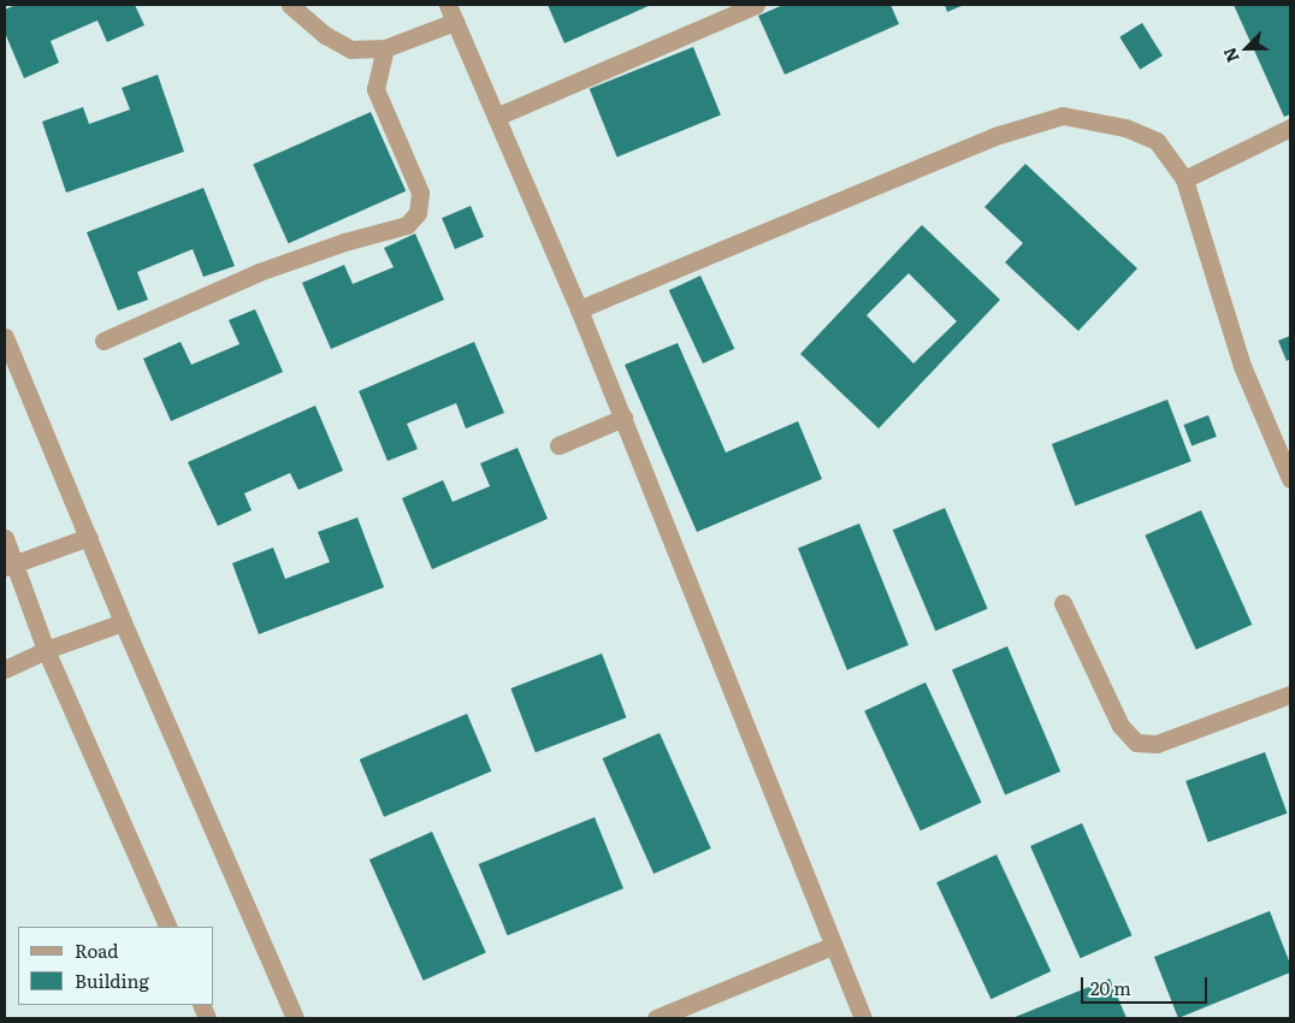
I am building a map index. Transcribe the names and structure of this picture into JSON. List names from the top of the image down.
{
  "legend": ["Road", "Building"],
  "scale_bar": "20 m",
  "north": "bottom left"
}
